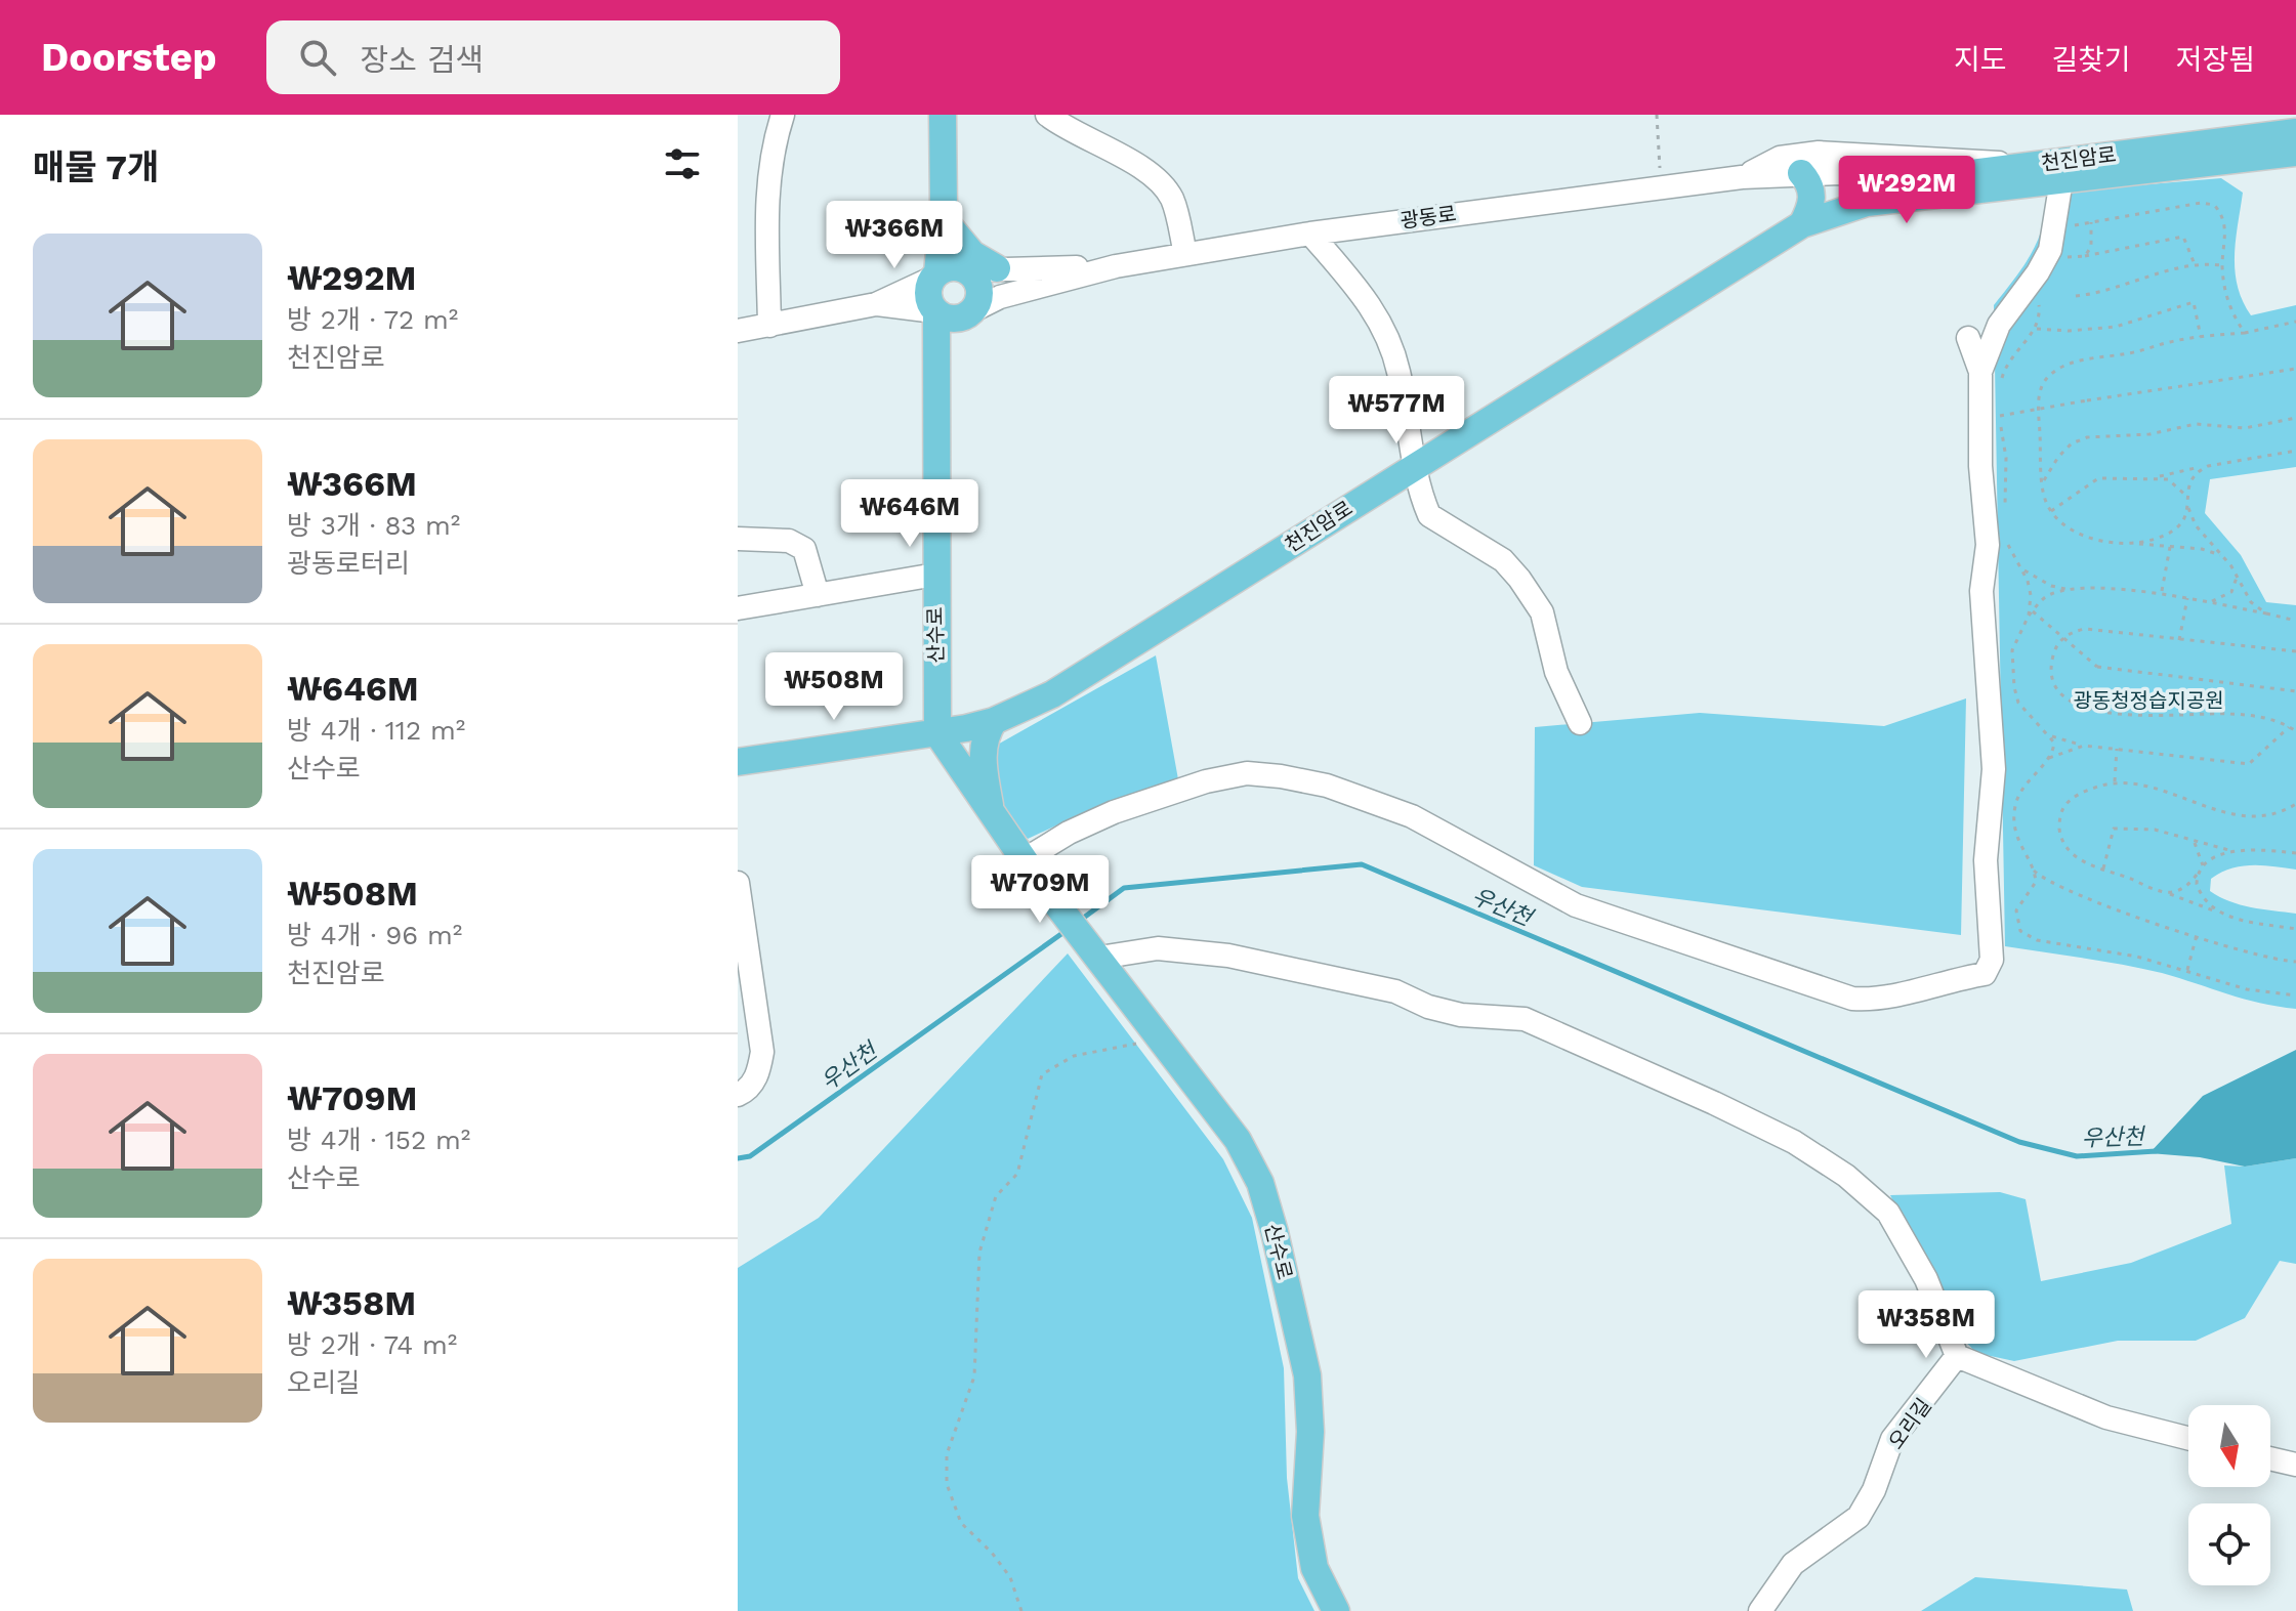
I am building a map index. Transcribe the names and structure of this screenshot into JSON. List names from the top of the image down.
{
  "streets": {
    "main road": ["천진암로", "산수로"],
    "street": ["광동로", "오리길"]
  },
  "crossings": [
    ["천진암로", "광동로"],
    ["천진암로", "산수로"]
  ],
  "water": ["우산천"],
  "parks": ["광동청정습지공원"],
  "north": "bottom",
  "page": {
    "header": "Doorstep",
    "search": "장소 검색",
    "nav": ["지도", "길찾기", "저장됨"],
    "heading": "매물 7개",
    "price": [
      "₩292M",
      "₩366M",
      "₩577M",
      "₩646M",
      "₩508M",
      "₩709M",
      "₩358M"
    ],
    "list": [
      {
        "name": "₩292M",
        "note": "방 2개 · 72 m² · 천진암로"
      },
      {
        "name": "₩366M",
        "note": "방 3개 · 83 m² · 광동로터리"
      },
      {
        "name": "₩646M",
        "note": "방 4개 · 112 m² · 산수로"
      },
      {
        "name": "₩508M",
        "note": "방 4개 · 96 m² · 천진암로"
      },
      {
        "name": "₩709M",
        "note": "방 4개 · 152 m² · 산수로"
      },
      {
        "name": "₩358M",
        "note": "방 2개 · 74 m² · 오리길"
      }
    ]
  }
}
